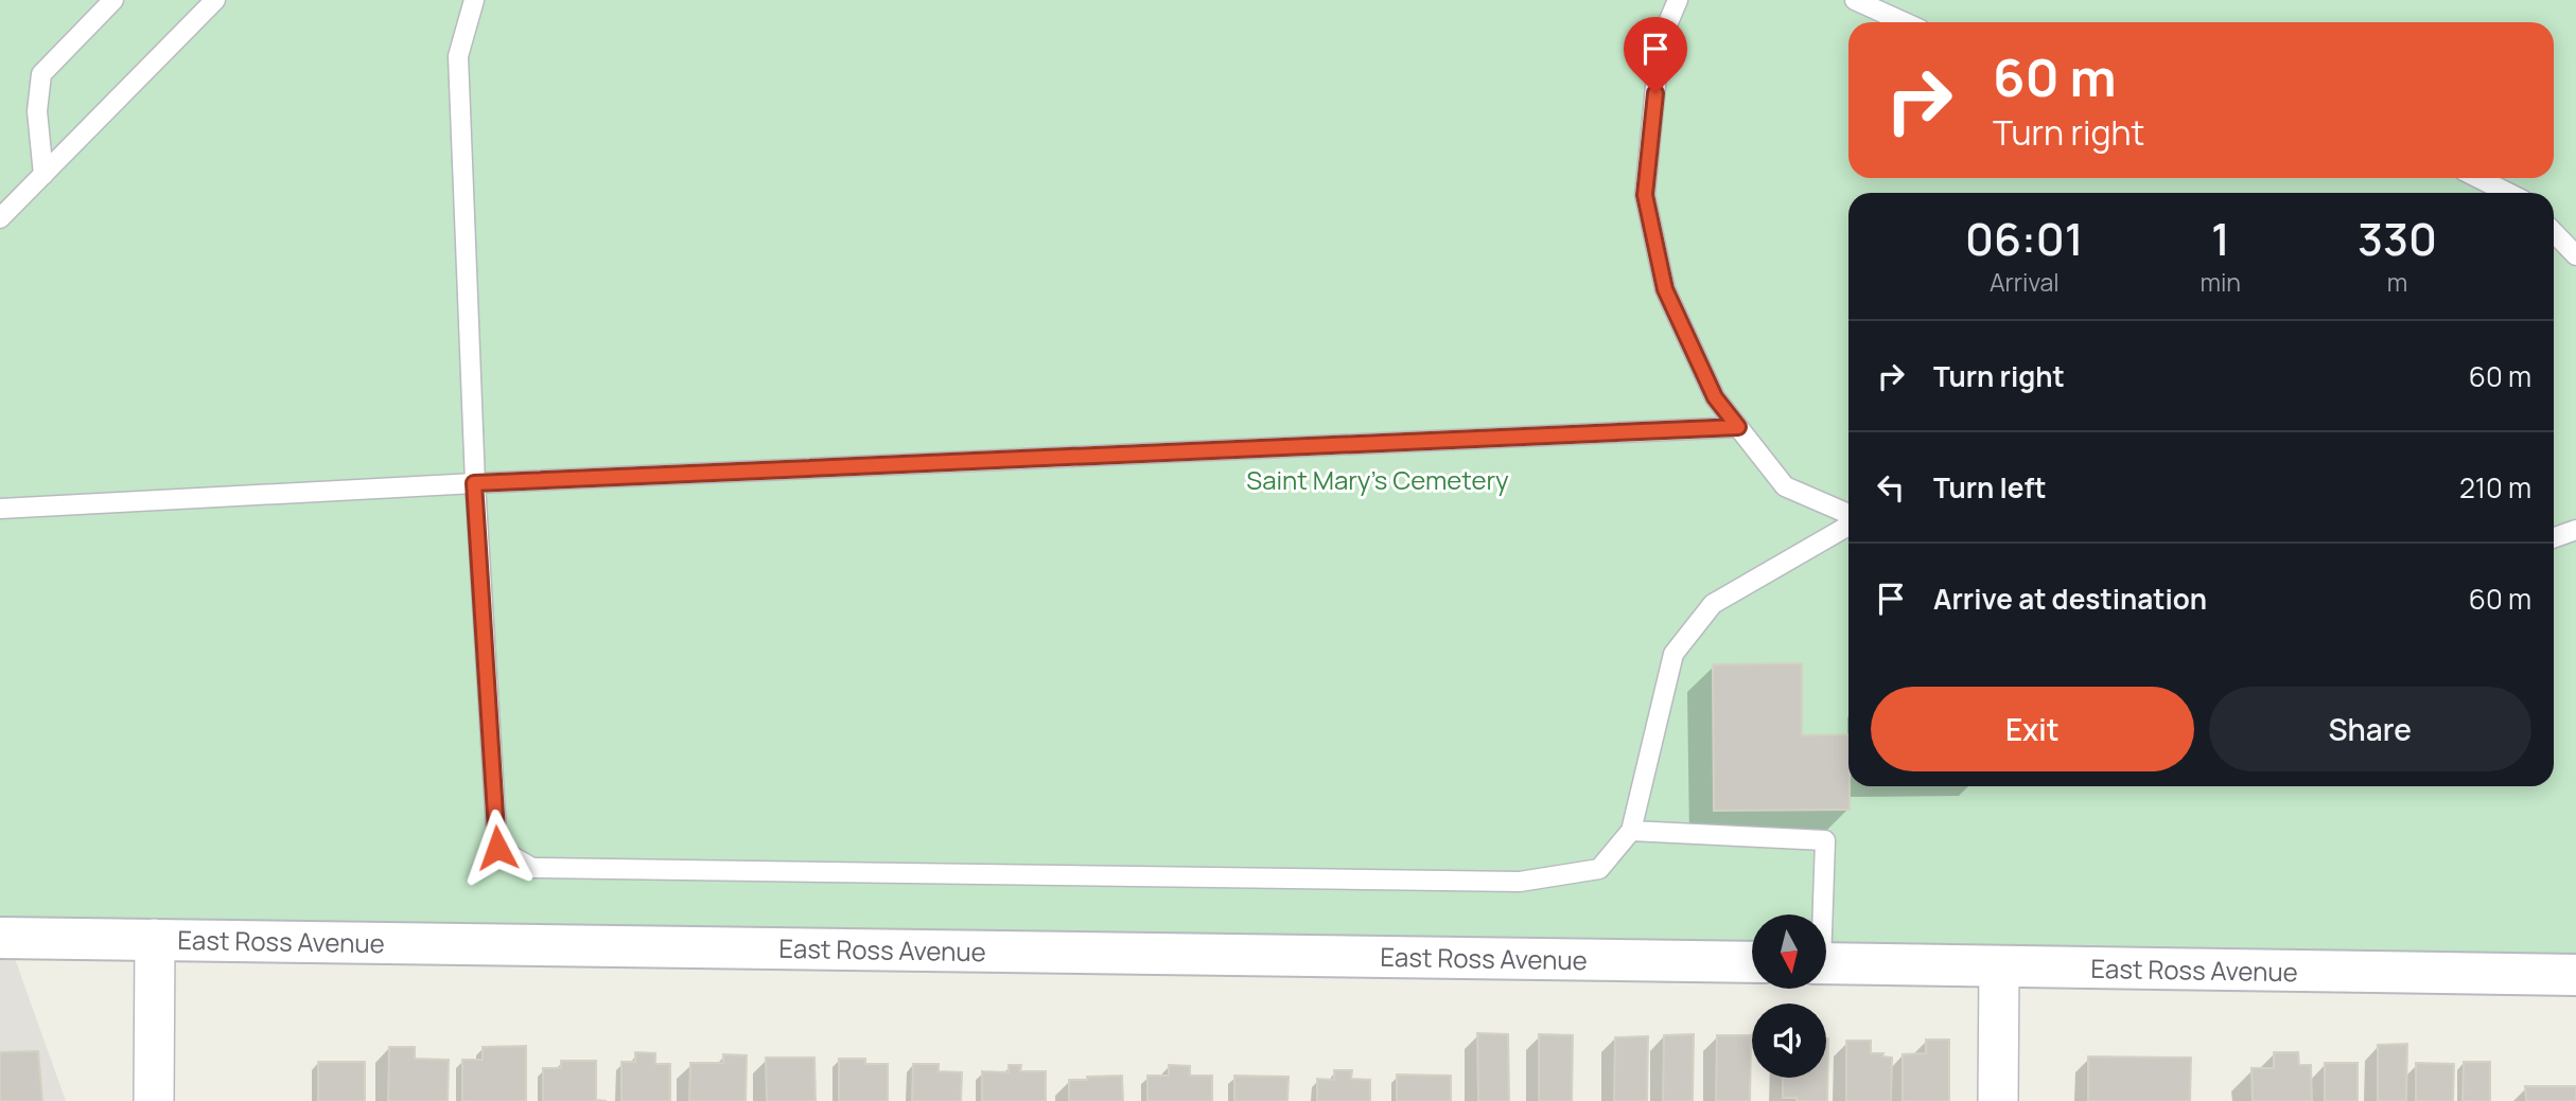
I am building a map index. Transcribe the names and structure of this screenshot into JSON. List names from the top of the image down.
{
  "streets": {
    "street": ["East Ross Avenue"]
  },
  "parks": ["Saint Mary’s Cemetery"],
  "north": "bottom",
  "page": {
    "turn": ["60 m", "Turn right"],
    "eta": [
      "06:01",
      "Arrival",
      "1",
      "min",
      "330",
      "m"
    ],
    "list": [
      {
        "name": "Turn right",
        "value": "60 m"
      },
      {
        "name": "Turn left",
        "value": "210 m"
      },
      {
        "name": "Arrive at destination",
        "value": "60 m"
      }
    ],
    "buttons": ["Exit", "Share"]
  }
}
